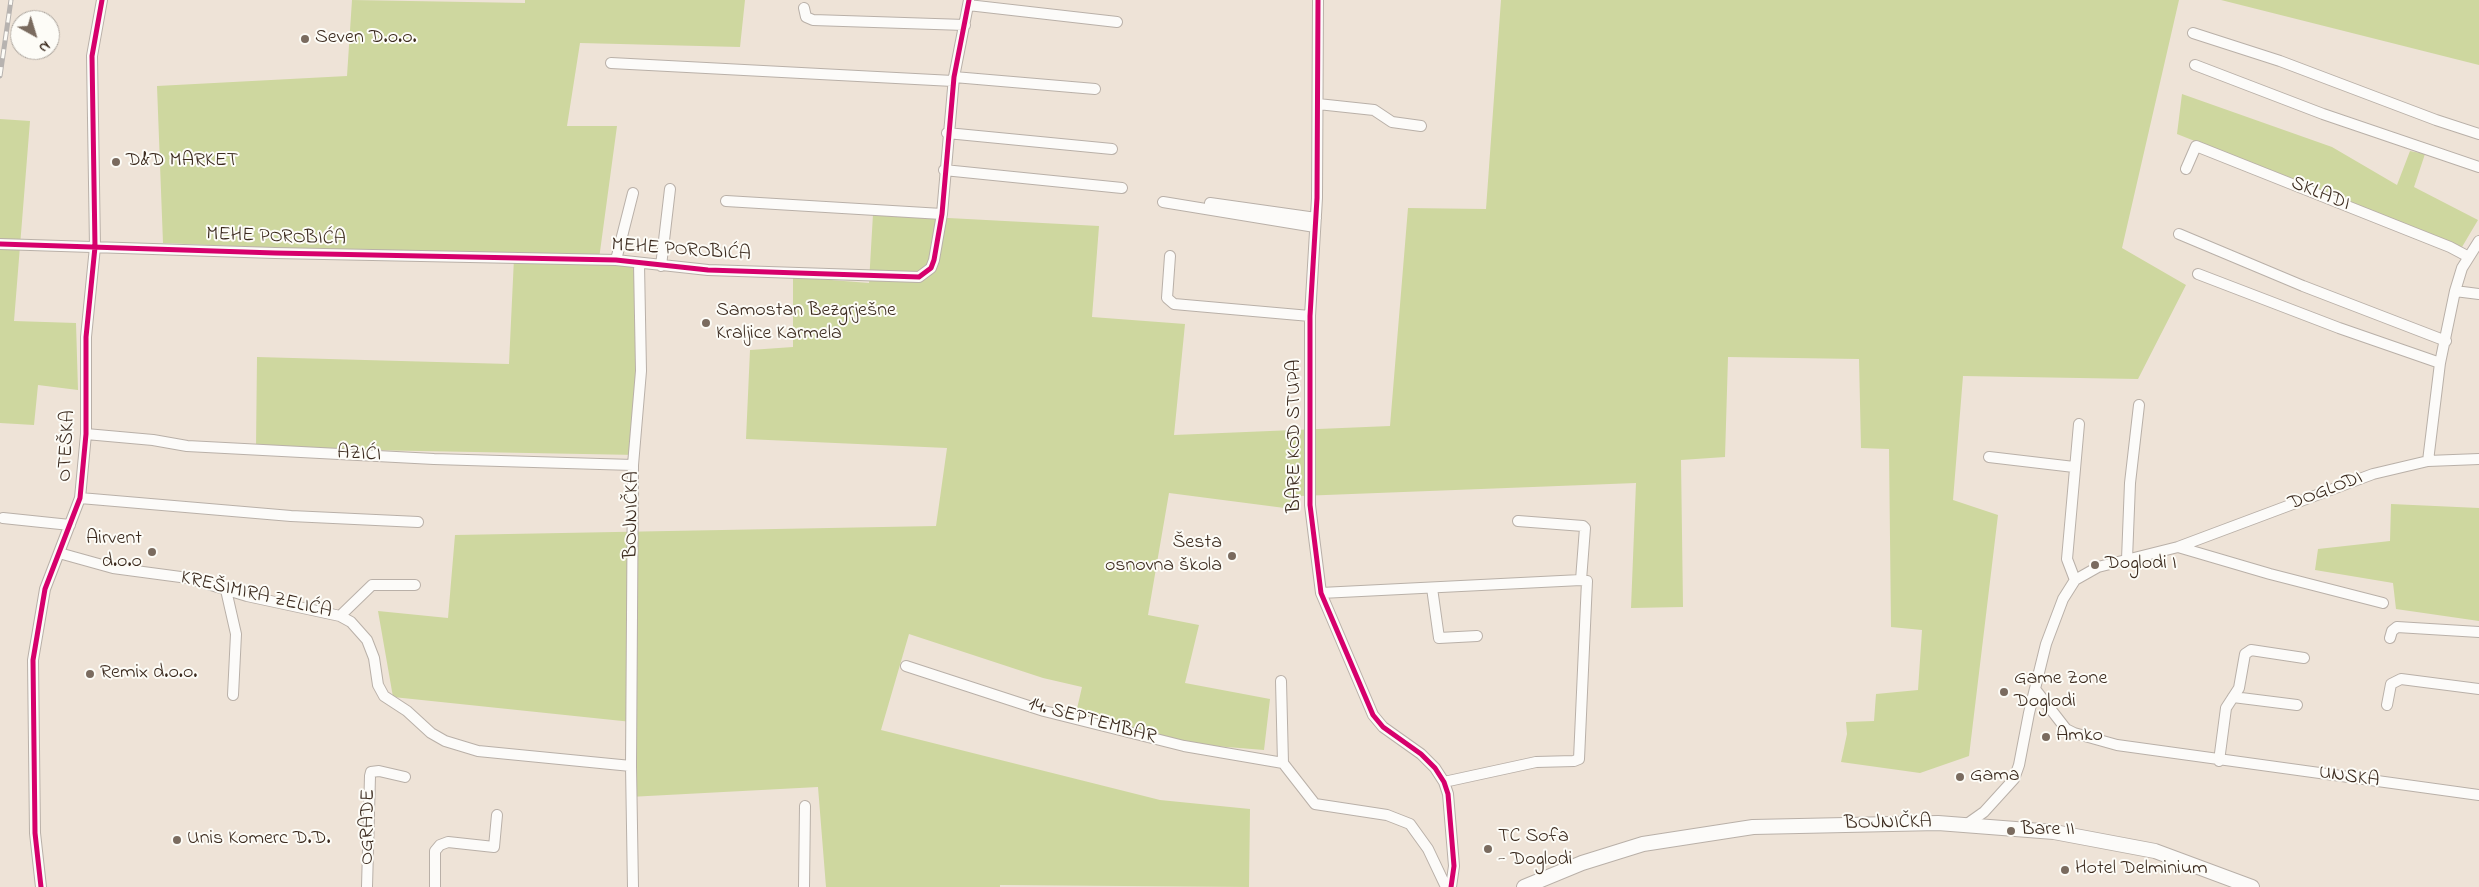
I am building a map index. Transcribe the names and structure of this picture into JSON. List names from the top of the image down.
{
  "streets": {
    "main road": ["BOJNIČKA"],
    "street": [
      "SKLADI",
      "MEHE POROBIĆA",
      "BARE KOD STUPA",
      "OTEŠKA",
      "AZIĆI",
      "DOGLODI",
      "KREŠIMIRA ZELIĆA",
      "14. SEPTEMBAR",
      "UNSKA",
      "OGRADE"
    ]
  },
  "crossings": [
    ["MEHE POROBIĆA", "OTEŠKA"],
    ["MEHE POROBIĆA", "BOJNIČKA"],
    ["OTEŠKA", "AZIĆI"],
    ["OTEŠKA", "KREŠIMIRA ZELIĆA"],
    ["AZIĆI", "BOJNIČKA"],
    ["DOGLODI", "BOJNIČKA"],
    ["DOGLODI", "UNSKA"],
    ["BOJNIČKA", "KREŠIMIRA ZELIĆA"]
  ],
  "places": [
    "Seven D.o.o.",
    "D&D MARKET",
    "Samostan Bezgrješne Kraljice Karmela",
    "Airvent d.o.o",
    "Šesta osnovna škola",
    "Doglodi I",
    "Remix d.o.o.",
    "Game Zone Doglodi",
    "Amko",
    "Gama",
    "Bare II",
    "Unis Komerc D.D.",
    "TC Sofa - Doglodi",
    "Hotel Delminium"
  ],
  "north": "bottom right"
}
